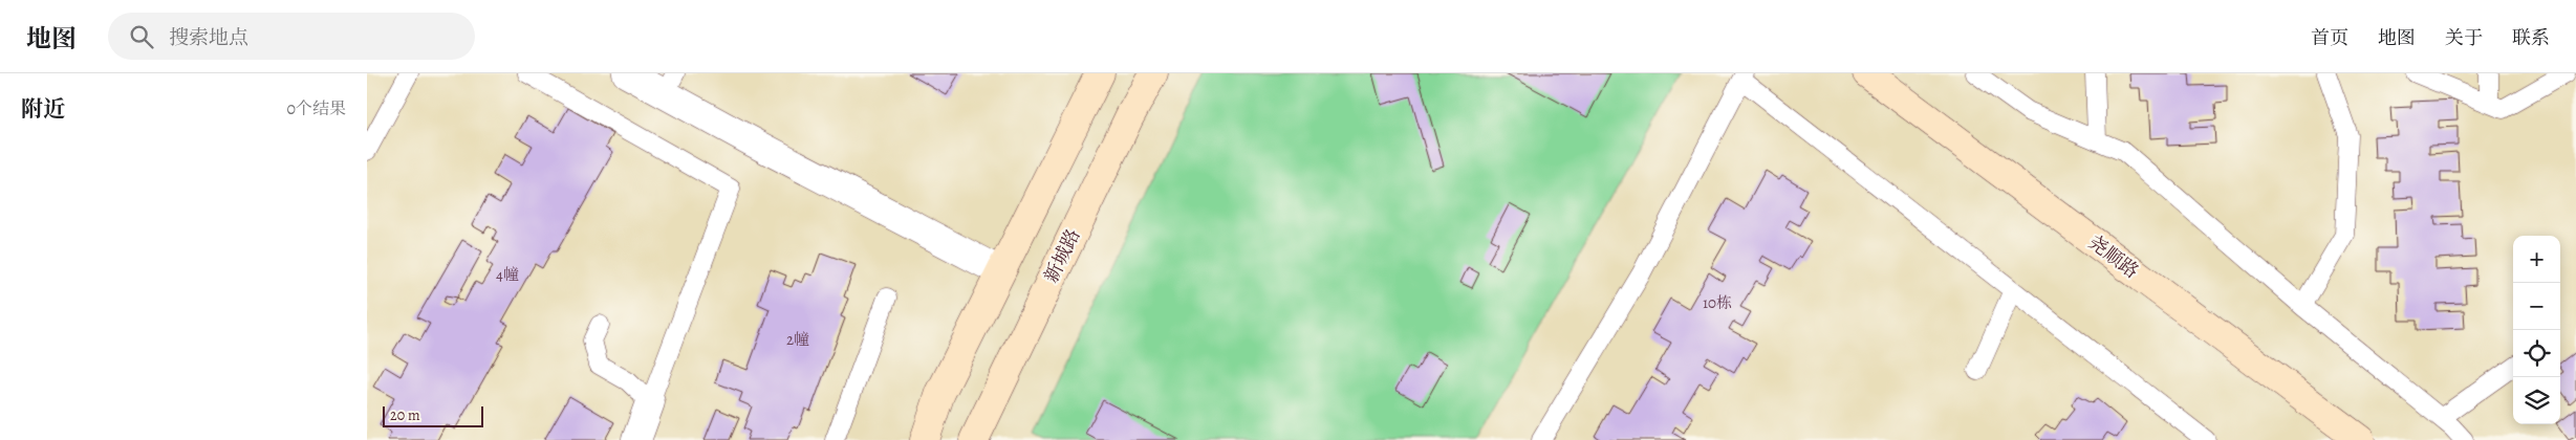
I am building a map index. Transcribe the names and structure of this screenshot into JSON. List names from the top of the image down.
{
  "streets": {
    "main road": ["新城路", "尧顺路"]
  },
  "house_numbers": ["4幢", "10栋", "2幢"],
  "scale_bar": "20 m",
  "page": {
    "header": "地图",
    "search": "搜索地点",
    "nav": [
      "首页",
      "地图",
      "关于",
      "联系"
    ],
    "heading": ["附近", "0个结果"],
    "map_buttons": ["+", "−"],
    "scale": "20 m"
  }
}
